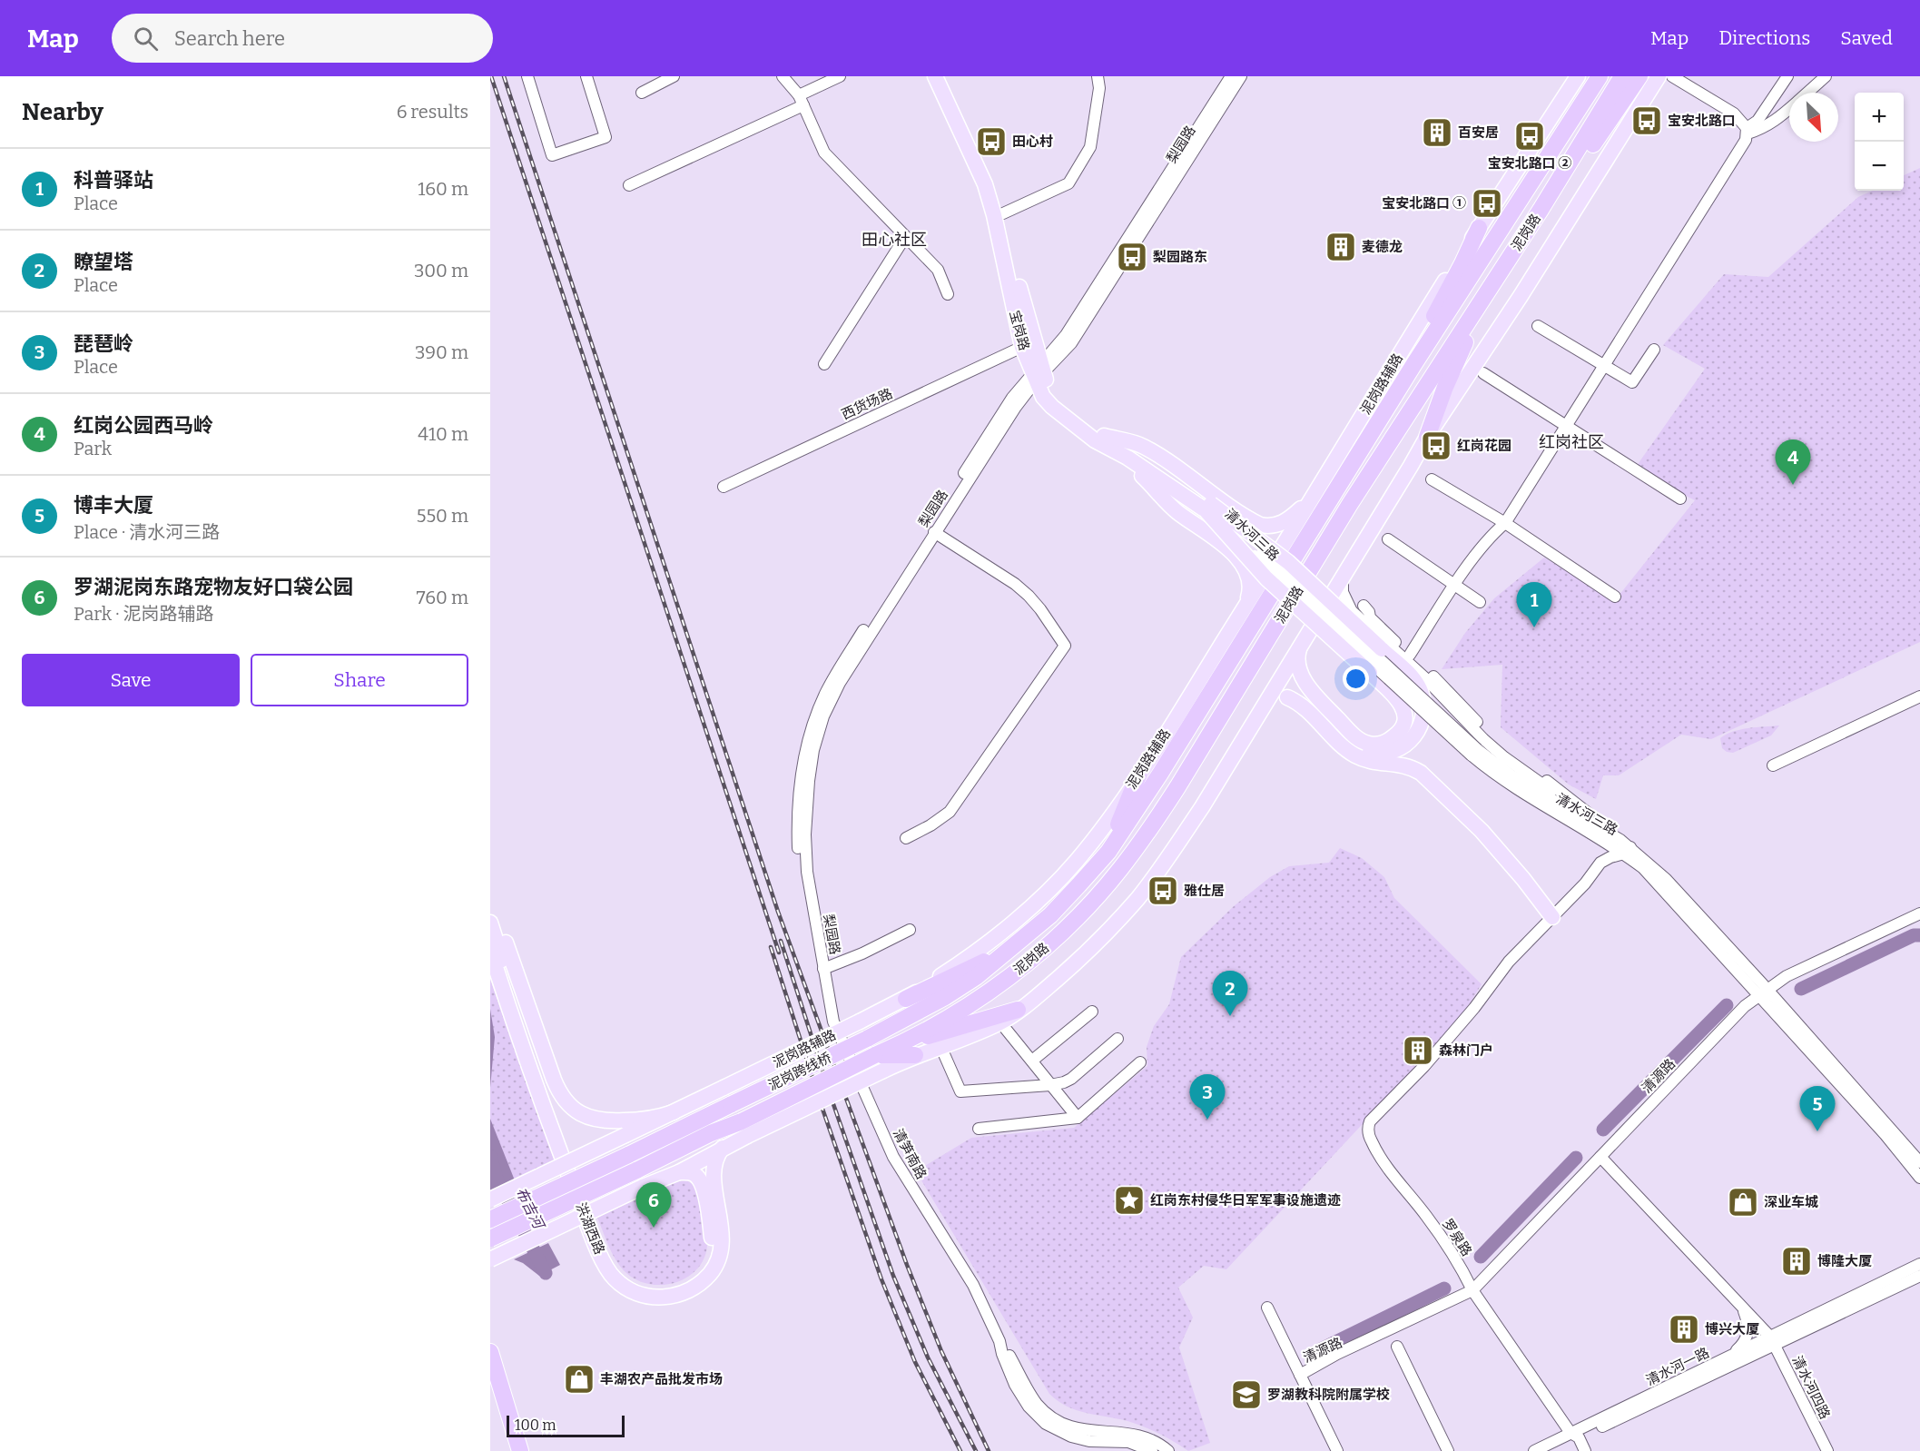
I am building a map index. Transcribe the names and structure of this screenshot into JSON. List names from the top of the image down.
{
  "streets": {
    "highway": ["泥岗路", "泥岗跨线桥"],
    "main road": ["宝岗路", "泥岗路辅路", "洪湖西路"],
    "street": [
      "梨园路",
      "西货场路",
      "清水河三路",
      "清源路",
      "清笋南路",
      "罗泉路",
      "清水河一路",
      "清水河四路"
    ]
  },
  "crossings": [
    ["梨园路", "宝岗路"],
    ["梨园路", "清笋南路"],
    ["泥岗路", "泥岗跨线桥"],
    ["宝岗路", "西货场路"],
    ["宝岗路", "清水河三路"],
    ["泥岗路辅路", "洪湖西路"],
    ["清水河三路", "清源路"],
    ["清水河三路", "罗泉路"],
    ["清源路", "罗泉路"],
    ["清源路", "清水河四路"],
    ["罗泉路", "清水河一路"],
    ["清水河一路", "清水河四路"]
  ],
  "districts": ["田心社区", "红岗社区"],
  "water": ["布吉河"],
  "places": {
    "bus stop": [
      "宝安北路口",
      "宝安北路口 ②",
      "田心村",
      "宝安北路口 ①",
      "梨园路东",
      "红岗花园",
      "雅仕居"
    ],
    "building": [
      "百安居",
      "麦德龙",
      "森林门户",
      "博隆大厦",
      "博兴大厦"
    ],
    "place": ["红岗东村侵华日军军事设施遗迹"],
    "shop": ["深业车城", "丰湖农产品批发市场"],
    "school or university": ["罗湖教科院附属学校"]
  },
  "scale_bar": "100 m",
  "north": "bottom right",
  "page": {
    "header": "Map",
    "search": "Search here",
    "nav": ["Map", "Directions", "Saved"],
    "heading": ["Nearby", "6 results"],
    "map_buttons": ["+", "−"],
    "list": [
      {
        "mark": "1",
        "name": "科普驿站",
        "note": "Place",
        "value": "160 m"
      },
      {
        "mark": "2",
        "name": "瞭望塔",
        "note": "Place",
        "value": "300 m"
      },
      {
        "mark": "3",
        "name": "琵琶岭",
        "note": "Place",
        "value": "390 m"
      },
      {
        "mark": "4",
        "name": "红岗公园西马岭",
        "note": "Park",
        "value": "410 m"
      },
      {
        "mark": "5",
        "name": "博丰大厦",
        "note": "Place · 清水河三路",
        "value": "550 m"
      },
      {
        "mark": "6",
        "name": "罗湖泥岗东路宠物友好口袋公园",
        "note": "Park · 泥岗路辅路",
        "value": "760 m"
      }
    ],
    "pins": [
      "4",
      "1",
      "2",
      "3",
      "5",
      "6"
    ],
    "buttons": ["Save", "Share"],
    "scale": "100 m"
  }
}
